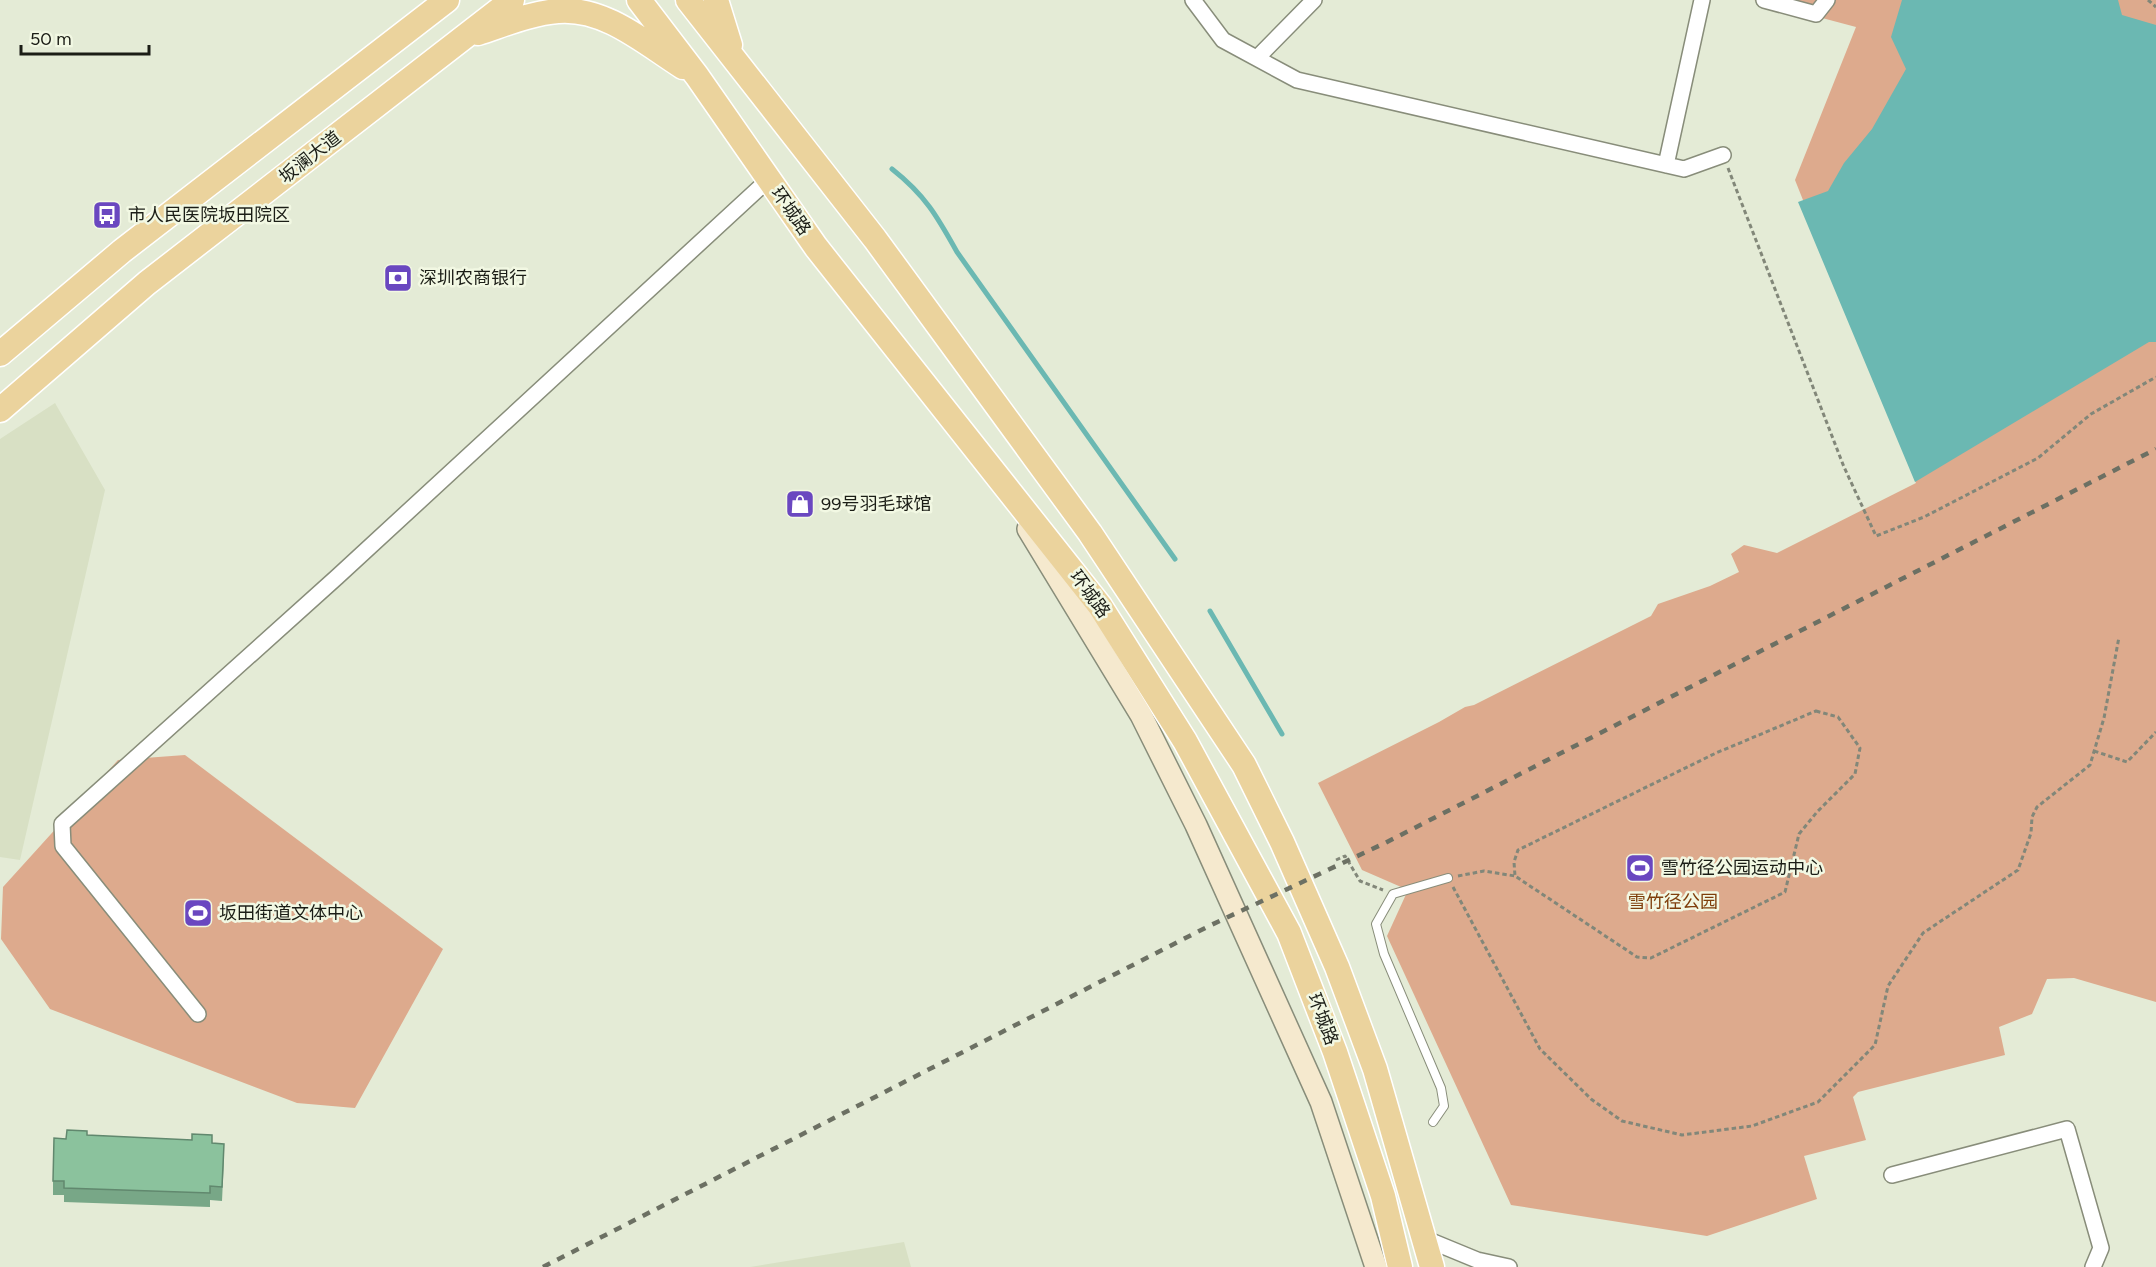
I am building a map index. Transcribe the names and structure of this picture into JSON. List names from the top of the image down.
{
  "streets": {
    "main road": ["坂澜大道", "环城路"]
  },
  "parks": ["雪竹径公园"],
  "places": {
    "bus stop": ["市人民医院坂田院区"],
    "bank": ["深圳农商银行"],
    "shop": ["99号羽毛球馆"],
    "sports": ["雪竹径公园运动中心", "坂田街道文体中心"]
  },
  "scale_bar": "50 m"
}
